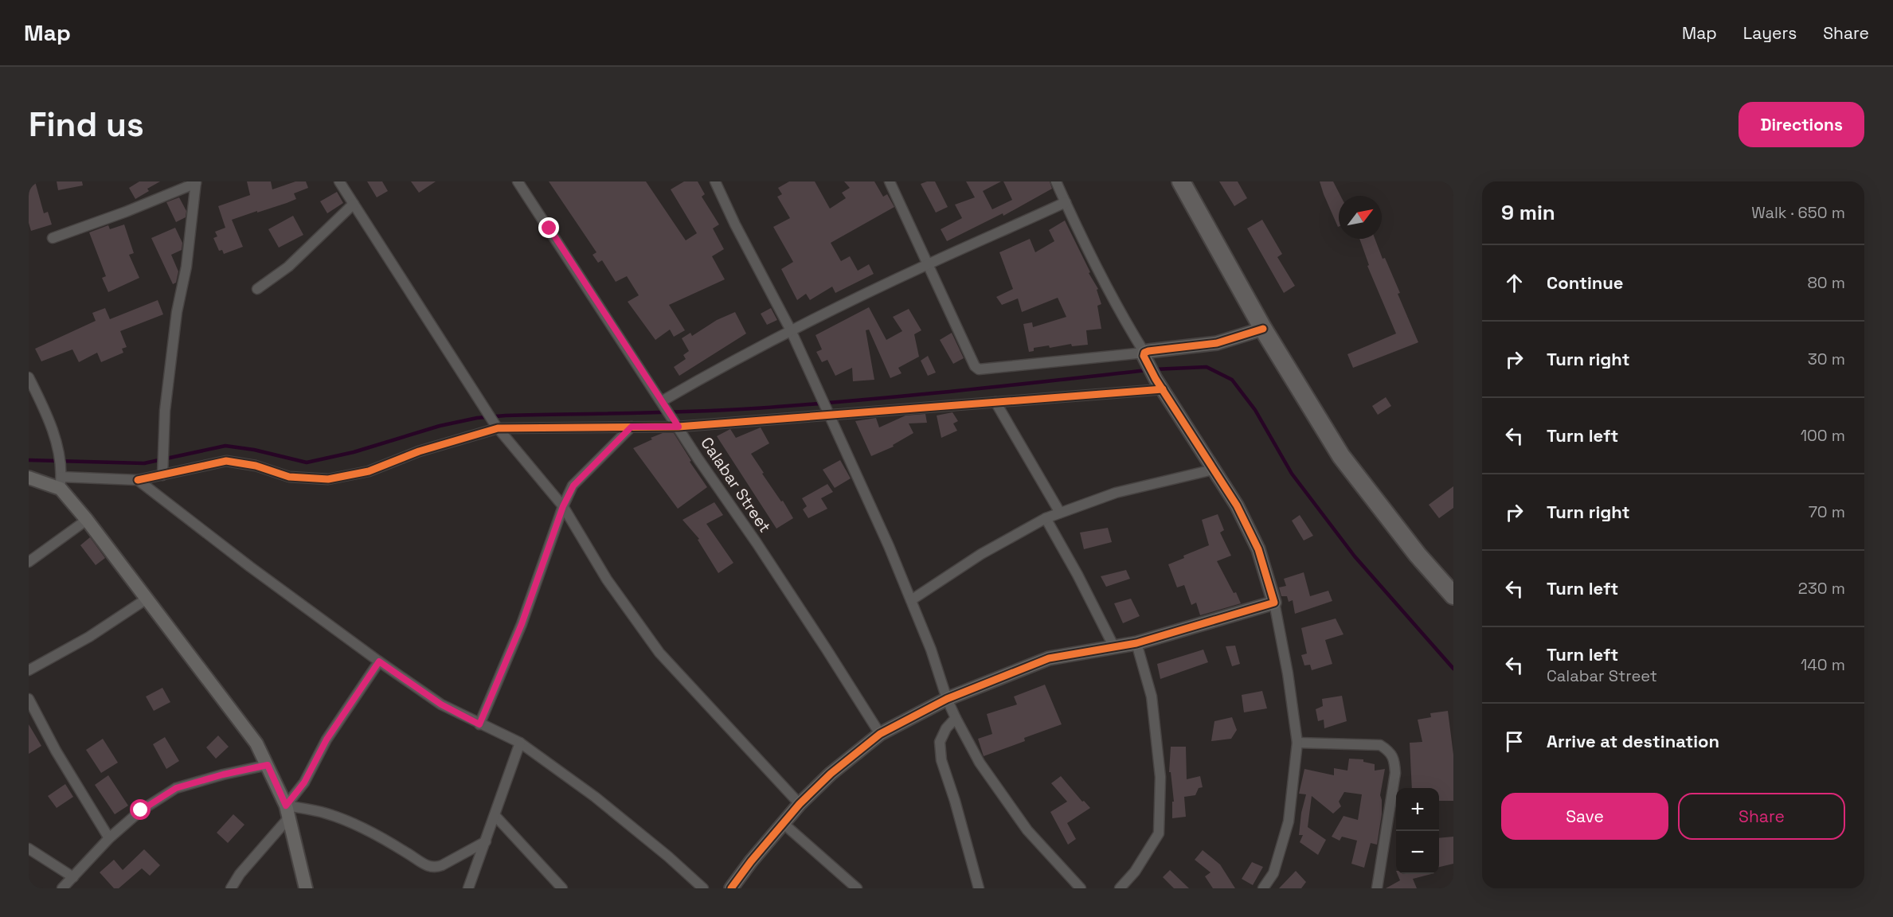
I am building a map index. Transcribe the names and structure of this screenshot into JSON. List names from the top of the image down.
{
  "streets": {
    "street": ["Calabar Street"]
  },
  "north": "top right",
  "page": {
    "header": "Map",
    "nav": ["Map", "Layers", "Share"],
    "buttons": [
      "Directions",
      ["Save", "Share"]
    ],
    "title": "Find us",
    "heading": ["9 min", "Walk · 650 m"],
    "list": [
      ["Continue", "80 m"],
      ["Turn right", "30 m"],
      ["Turn left", "100 m"],
      ["Turn right", "70 m"],
      ["Turn left", "230 m"],
      ["Turn left", "Calabar Street", "140 m"],
      "Arrive at destination"
    ],
    "map_buttons": ["+", "−"]
  }
}
